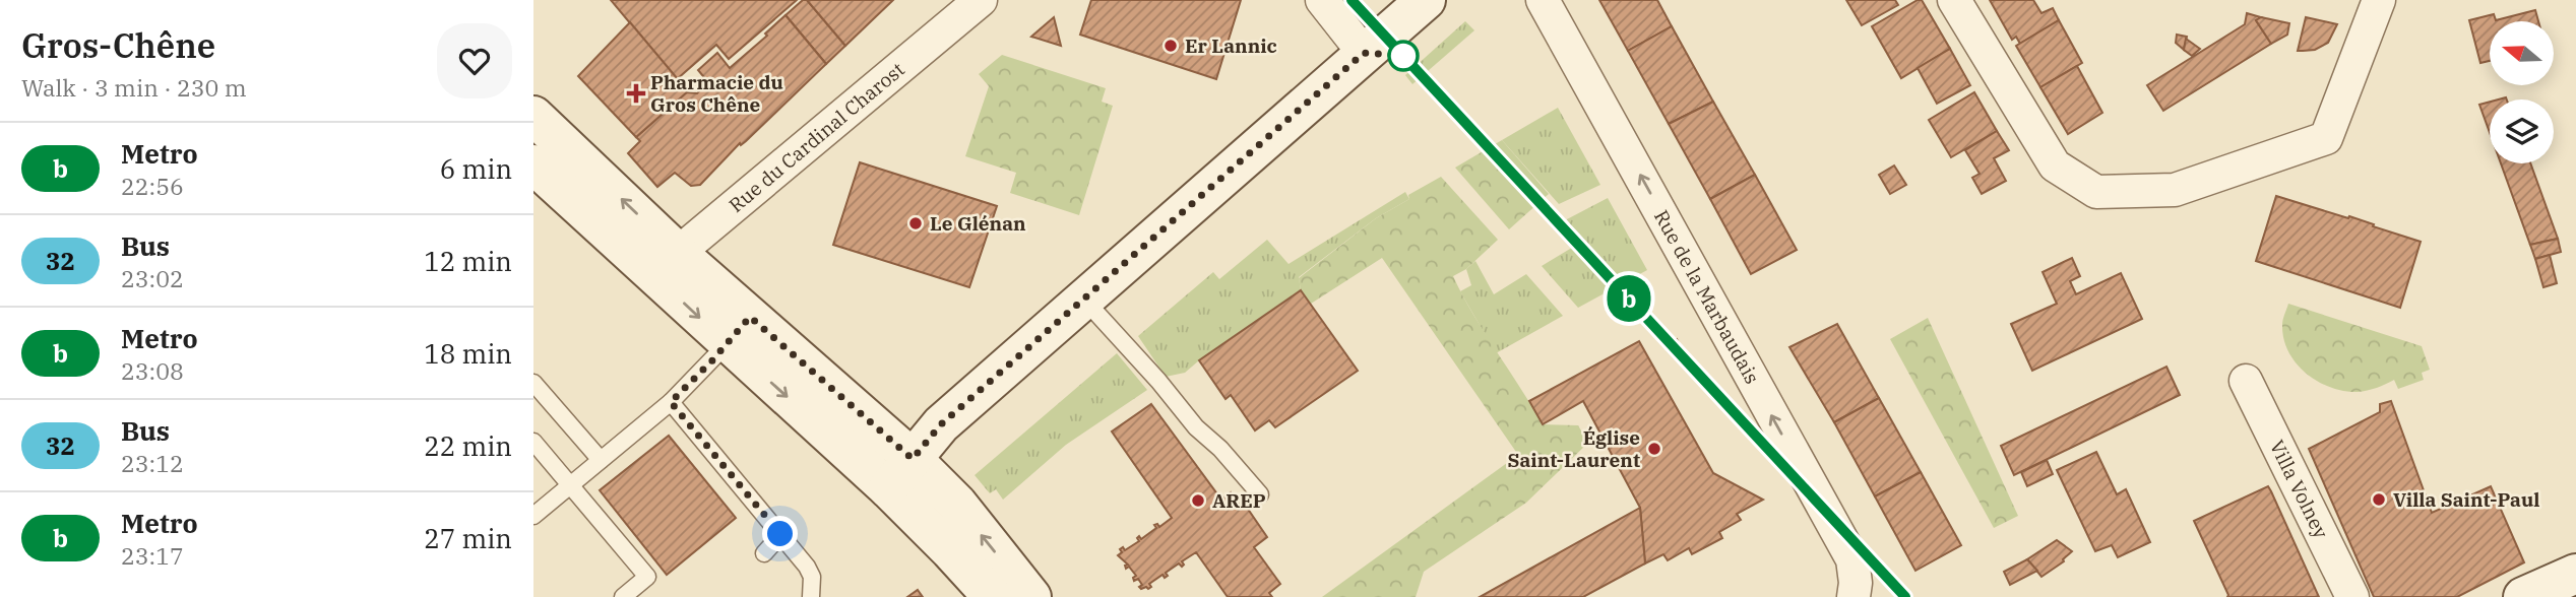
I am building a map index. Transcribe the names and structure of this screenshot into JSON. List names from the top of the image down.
{
  "streets": {
    "street": ["Rue du Cardinal Charost", "Rue de la Marbaudais", "Villa Volney"]
  },
  "one_way": ["Rue de la Marbaudais"],
  "places": {
    "other": [
      "Er Lannic",
      "Le Glénan",
      "Église Saint-Laurent",
      "Villa Saint-Paul",
      "AREP"
    ],
    "health": ["Pharmacie du Gros Chêne"]
  },
  "lines": ["metro line b"],
  "north": "left",
  "page": {
    "heading": ["Gros-Chêne", "Walk · 3 min · 230 m"],
    "on_map": "b",
    "list": [
      {
        "mark": "b",
        "name": "Metro",
        "note": "22:56",
        "value": "6 min"
      },
      {
        "mark": "32",
        "name": "Bus",
        "note": "23:02",
        "value": "12 min"
      },
      {
        "mark": "b",
        "name": "Metro",
        "note": "23:08",
        "value": "18 min"
      },
      {
        "mark": "32",
        "name": "Bus",
        "note": "23:12",
        "value": "22 min"
      },
      {
        "mark": "b",
        "name": "Metro",
        "note": "23:17",
        "value": "27 min"
      }
    ]
  }
}
